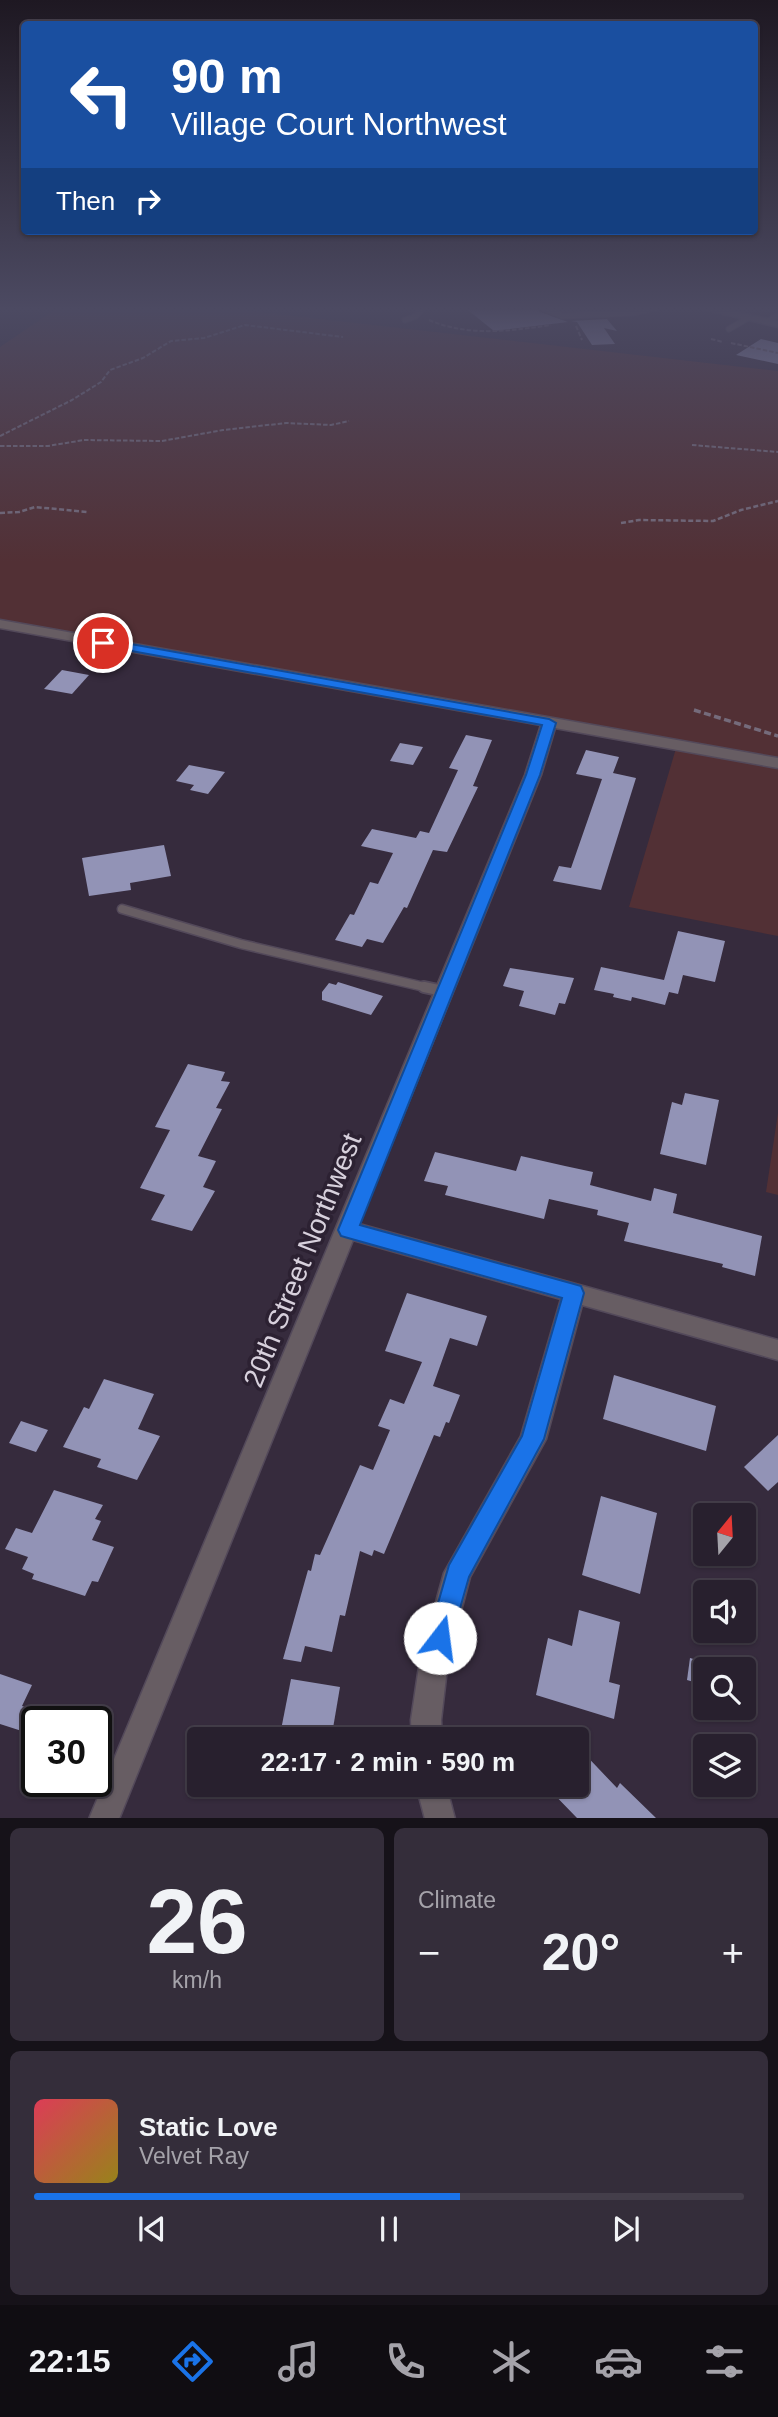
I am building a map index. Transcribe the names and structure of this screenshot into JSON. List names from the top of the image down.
{
  "streets": {
    "street": ["20th Street Northwest"]
  },
  "north": "top",
  "page": {
    "turn": ["90 m", "Village Court Northwest"],
    "then": "Then",
    "limit": "30",
    "trip": "22:17 · 2 min · 590 m",
    "tile": [
      ["26", "km/h"],
      "Climate"
    ],
    "heat": ["−", "20°", "+"],
    "song": ["Static Love", "Velvet Ray"],
    "tabs": "22:15"
  }
}
